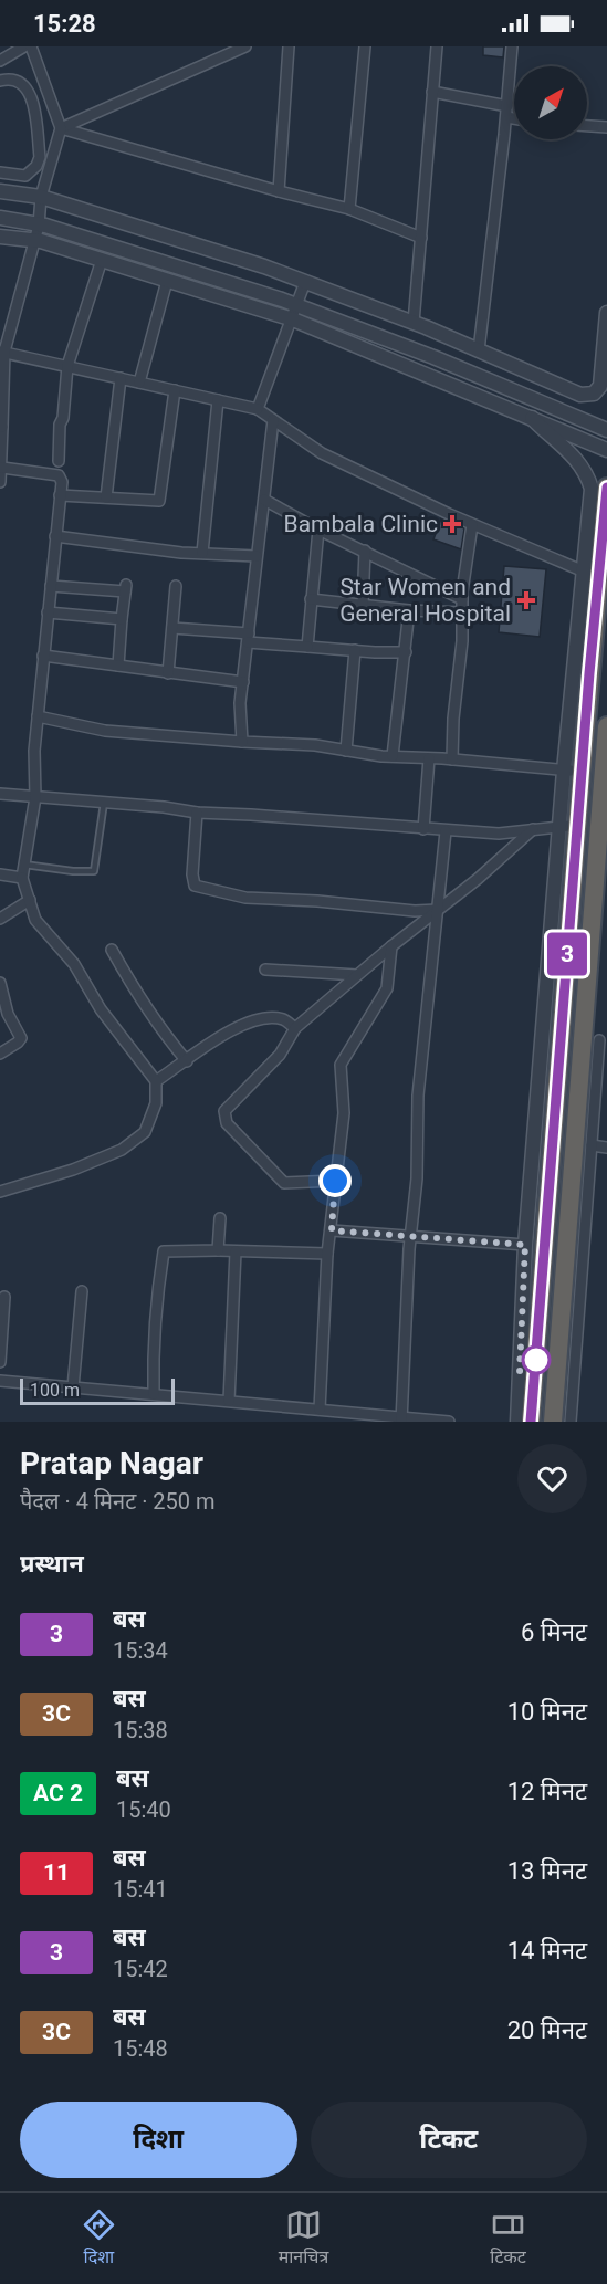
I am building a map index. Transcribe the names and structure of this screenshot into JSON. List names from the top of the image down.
{
  "places": {
    "health": ["Bambala Clinic", "Star Women and General Hospital"]
  },
  "lines": ["bus line 3"],
  "scale_bar": "100 m",
  "north": "top right",
  "page": {
    "status": "15:28",
    "on_map": "3",
    "scale": "100 m",
    "heading": [
      ["Pratap Nagar", "पैदल · 4 मिनट · 250 m"],
      "प्रस्थान"
    ],
    "list": [
      {
        "mark": "3",
        "name": "बस",
        "note": "15:34",
        "value": "6 मिनट"
      },
      {
        "mark": "3C",
        "name": "बस",
        "note": "15:38",
        "value": "10 मिनट"
      },
      {
        "mark": "AC 2",
        "name": "बस",
        "note": "15:40",
        "value": "12 मिनट"
      },
      {
        "mark": "11",
        "name": "बस",
        "note": "15:41",
        "value": "13 मिनट"
      },
      {
        "mark": "3",
        "name": "बस",
        "note": "15:42",
        "value": "14 मिनट"
      },
      {
        "mark": "3C",
        "name": "बस",
        "note": "15:48",
        "value": "20 मिनट"
      }
    ],
    "buttons": ["दिशा", "टिकट"],
    "tabs": ["दिशा", "मानचित्र", "टिकट"]
  }
}
